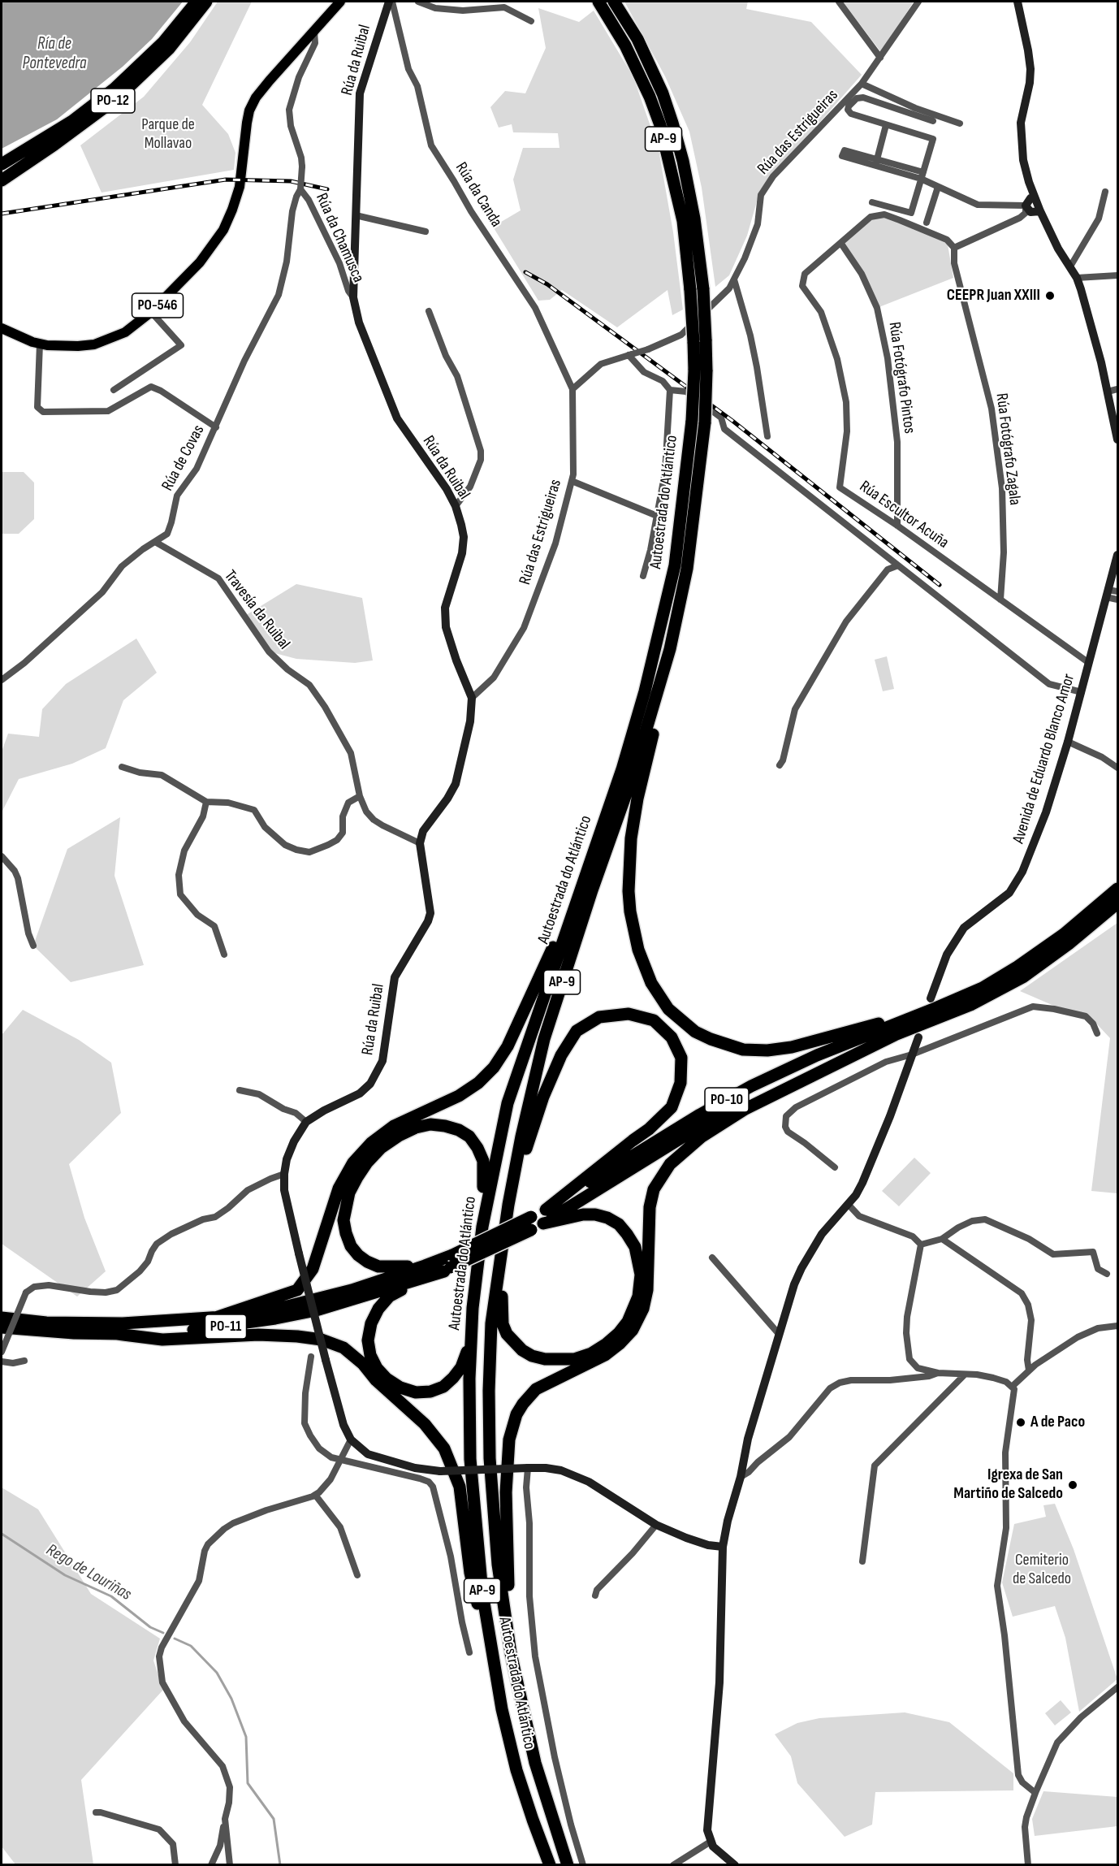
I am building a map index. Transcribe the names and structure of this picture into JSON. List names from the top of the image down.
{
  "streets": {
    "highway": [
      "PO-12",
      "AP-9",
      "Autoestrada do Atlántico",
      "PO-10",
      "PO-11"
    ],
    "main road": ["PO-546"],
    "street": [
      "Rúa da Ruibal",
      "Rúa das Estrigueiras",
      "Rúa da Canda",
      "Rúa da Chamusca",
      "Rúa Fotógrafo Pintos",
      "Rúa Fotógrafo Zagala",
      "Rúa de Covas",
      "Rúa Escultor Acuña",
      "Travesía da Ruibal",
      "Avenida de Eduardo Blanco Amor"
    ]
  },
  "crossings": [
    ["Rúa da Ruibal", "Rúa das Estrigueiras"],
    ["Rúa da Ruibal", "Rúa da Canda"],
    ["Rúa da Ruibal", "Rúa da Chamusca"],
    ["Rúa da Ruibal", "Travesía da Ruibal"],
    ["Rúa das Estrigueiras", "Rúa da Canda"],
    ["Rúa da Chamusca", "Rúa de Covas"],
    ["PO-546", "Rúa de Covas"],
    ["Rúa Fotógrafo Pintos", "Rúa Escultor Acuña"],
    ["Rúa Fotógrafo Zagala", "Rúa Escultor Acuña"],
    ["Rúa de Covas", "Travesía da Ruibal"],
    ["Rúa Escultor Acuña", "Avenida de Eduardo Blanco Amor"],
    ["Avenida de Eduardo Blanco Amor", "PO-10"],
    ["PO-10", "PO-11"]
  ],
  "water": ["Ría de Pontevedra", "Rego de Louriñas"],
  "parks": ["Parque de Mollavao", "Cemiterio de Salcedo"],
  "places": ["CEEPR Juan XXIII", "A de Paco", "Igrexa de San Martiño de Salcedo"]
}
